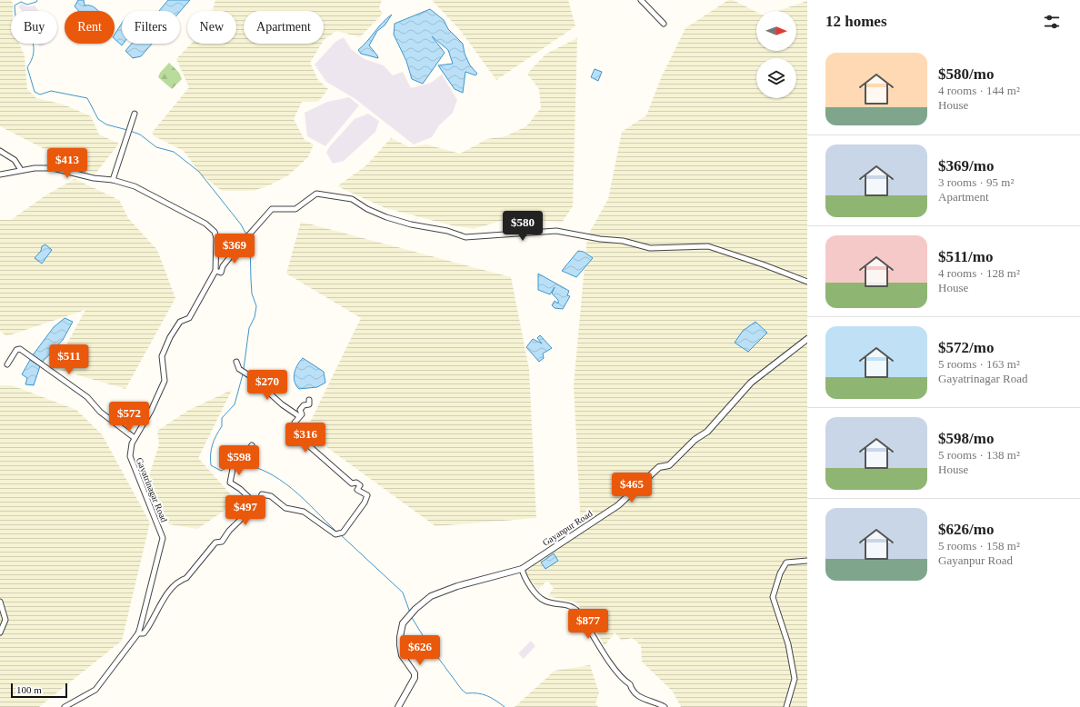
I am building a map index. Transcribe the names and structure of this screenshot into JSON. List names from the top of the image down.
{
  "streets": {
    "street": ["Gayatrinagar Road", "Gayanpur Road"]
  },
  "scale_bar": "100 m",
  "north": "right",
  "page": {
    "heading": "12 homes",
    "chip": [
      "Buy",
      "Rent",
      "Filters",
      "New",
      "Apartment"
    ],
    "list": [
      {
        "name": "$580/mo",
        "note": "4 rooms · 144 m² · House"
      },
      {
        "name": "$369/mo",
        "note": "3 rooms · 95 m² · Apartment"
      },
      {
        "name": "$511/mo",
        "note": "4 rooms · 128 m² · House"
      },
      {
        "name": "$572/mo",
        "note": "5 rooms · 163 m² · Gayatrinagar Road"
      },
      {
        "name": "$598/mo",
        "note": "5 rooms · 138 m² · House"
      },
      {
        "name": "$626/mo",
        "note": "5 rooms · 158 m² · Gayanpur Road"
      }
    ],
    "price": [
      "$413",
      "$580",
      "$369",
      "$511",
      "$270",
      "$572",
      "$316",
      "$598",
      "$465",
      "$497",
      "$877",
      "$626"
    ],
    "scale": "100 m"
  }
}
